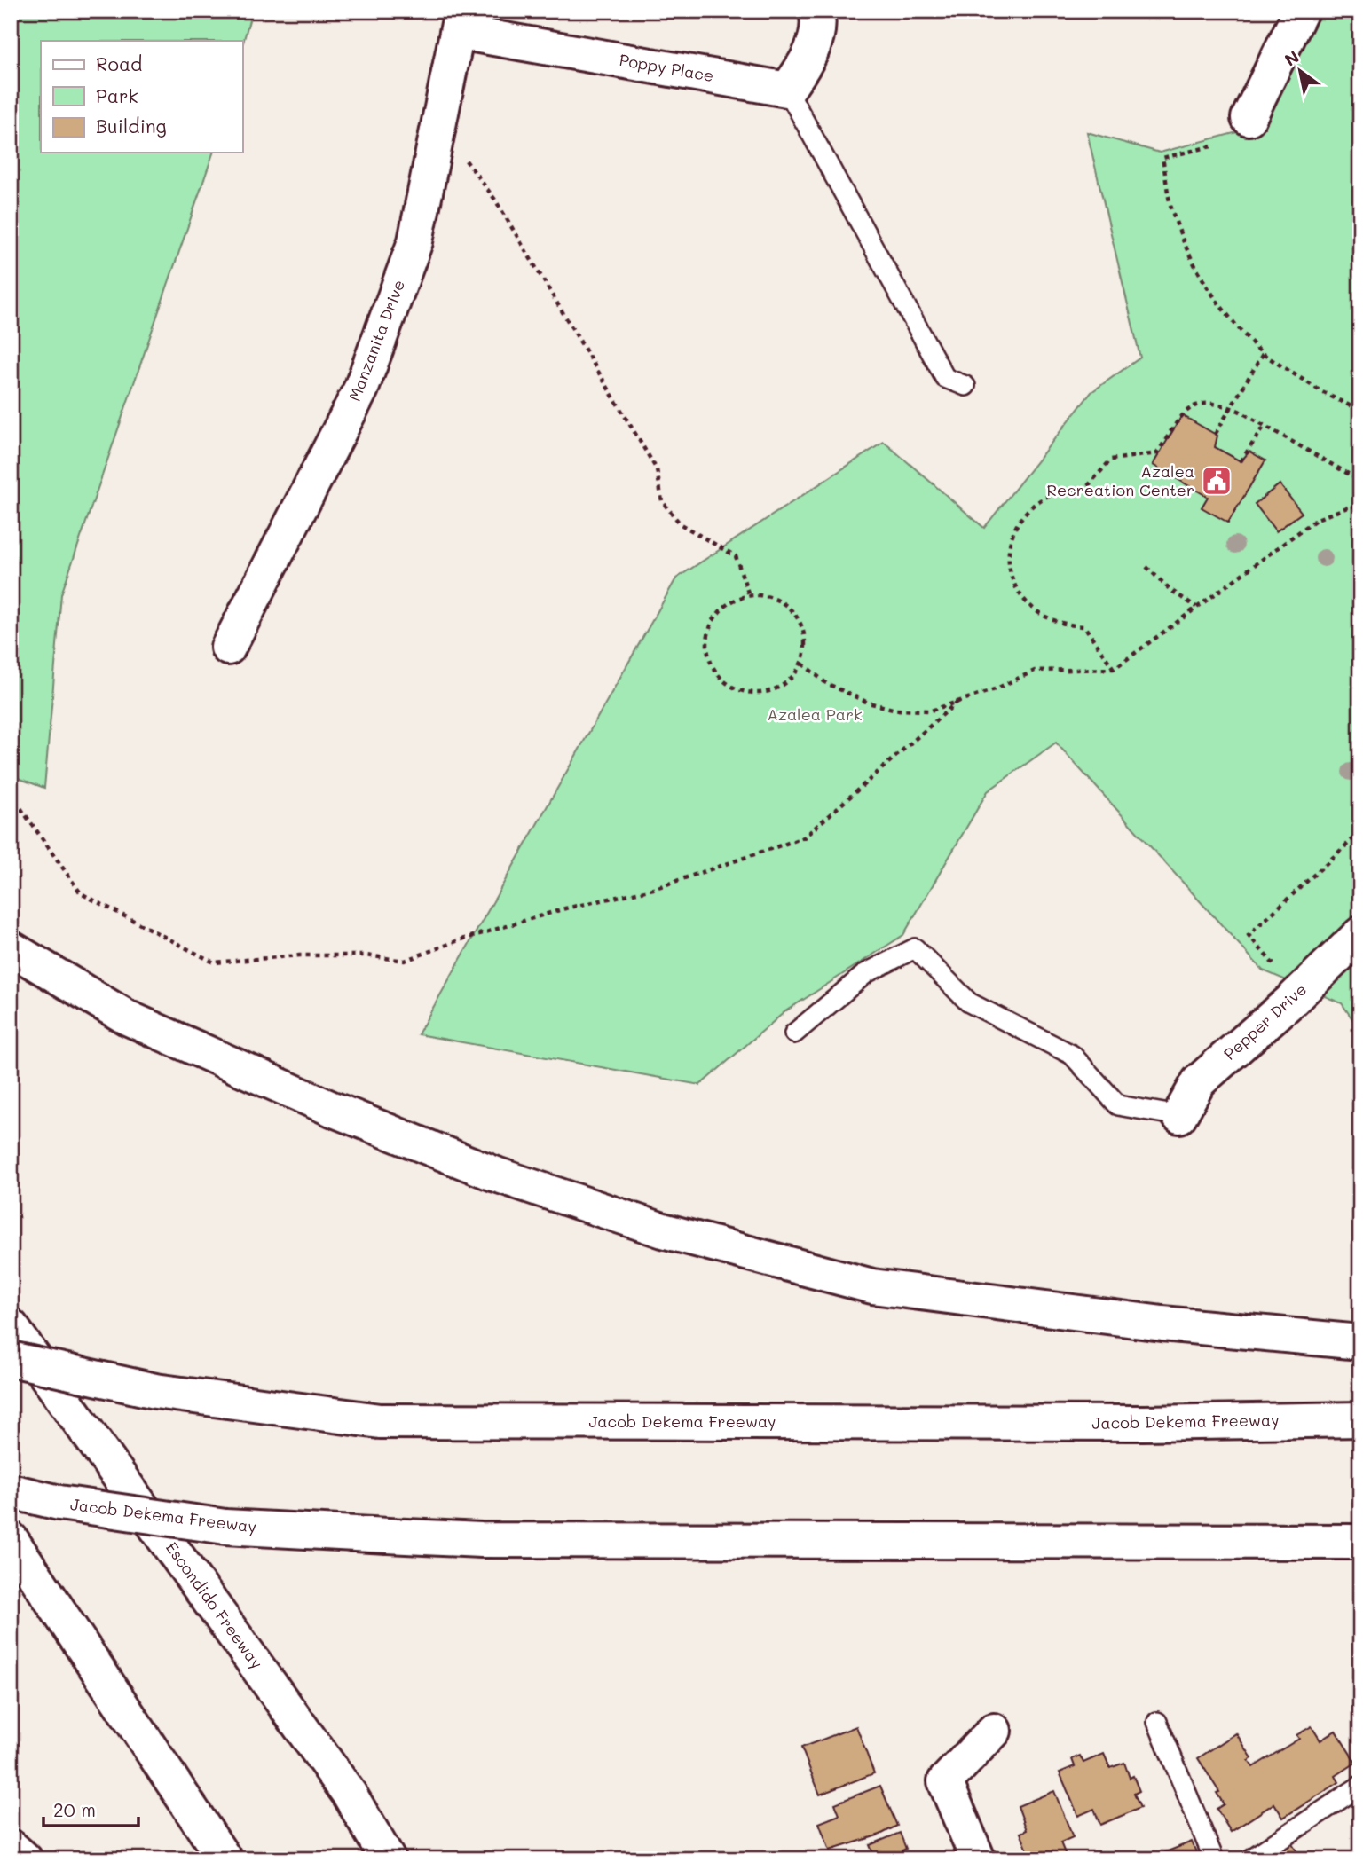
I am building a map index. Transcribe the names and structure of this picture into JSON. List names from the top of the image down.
{
  "streets": {
    "main road": [
      "Poppy Place",
      "Manzanita Drive",
      "Pepper Drive",
      "Jacob Dekema Freeway",
      "Escondido Freeway"
    ]
  },
  "crossings": [
    ["Poppy Place", "Manzanita Drive"]
  ],
  "parks": ["Azalea Park"],
  "places": {
    "public building": ["Azalea Recreation Center"]
  },
  "legend": ["Road", "Park", "Building"],
  "scale_bar": "20 m",
  "north": "top left"
}
